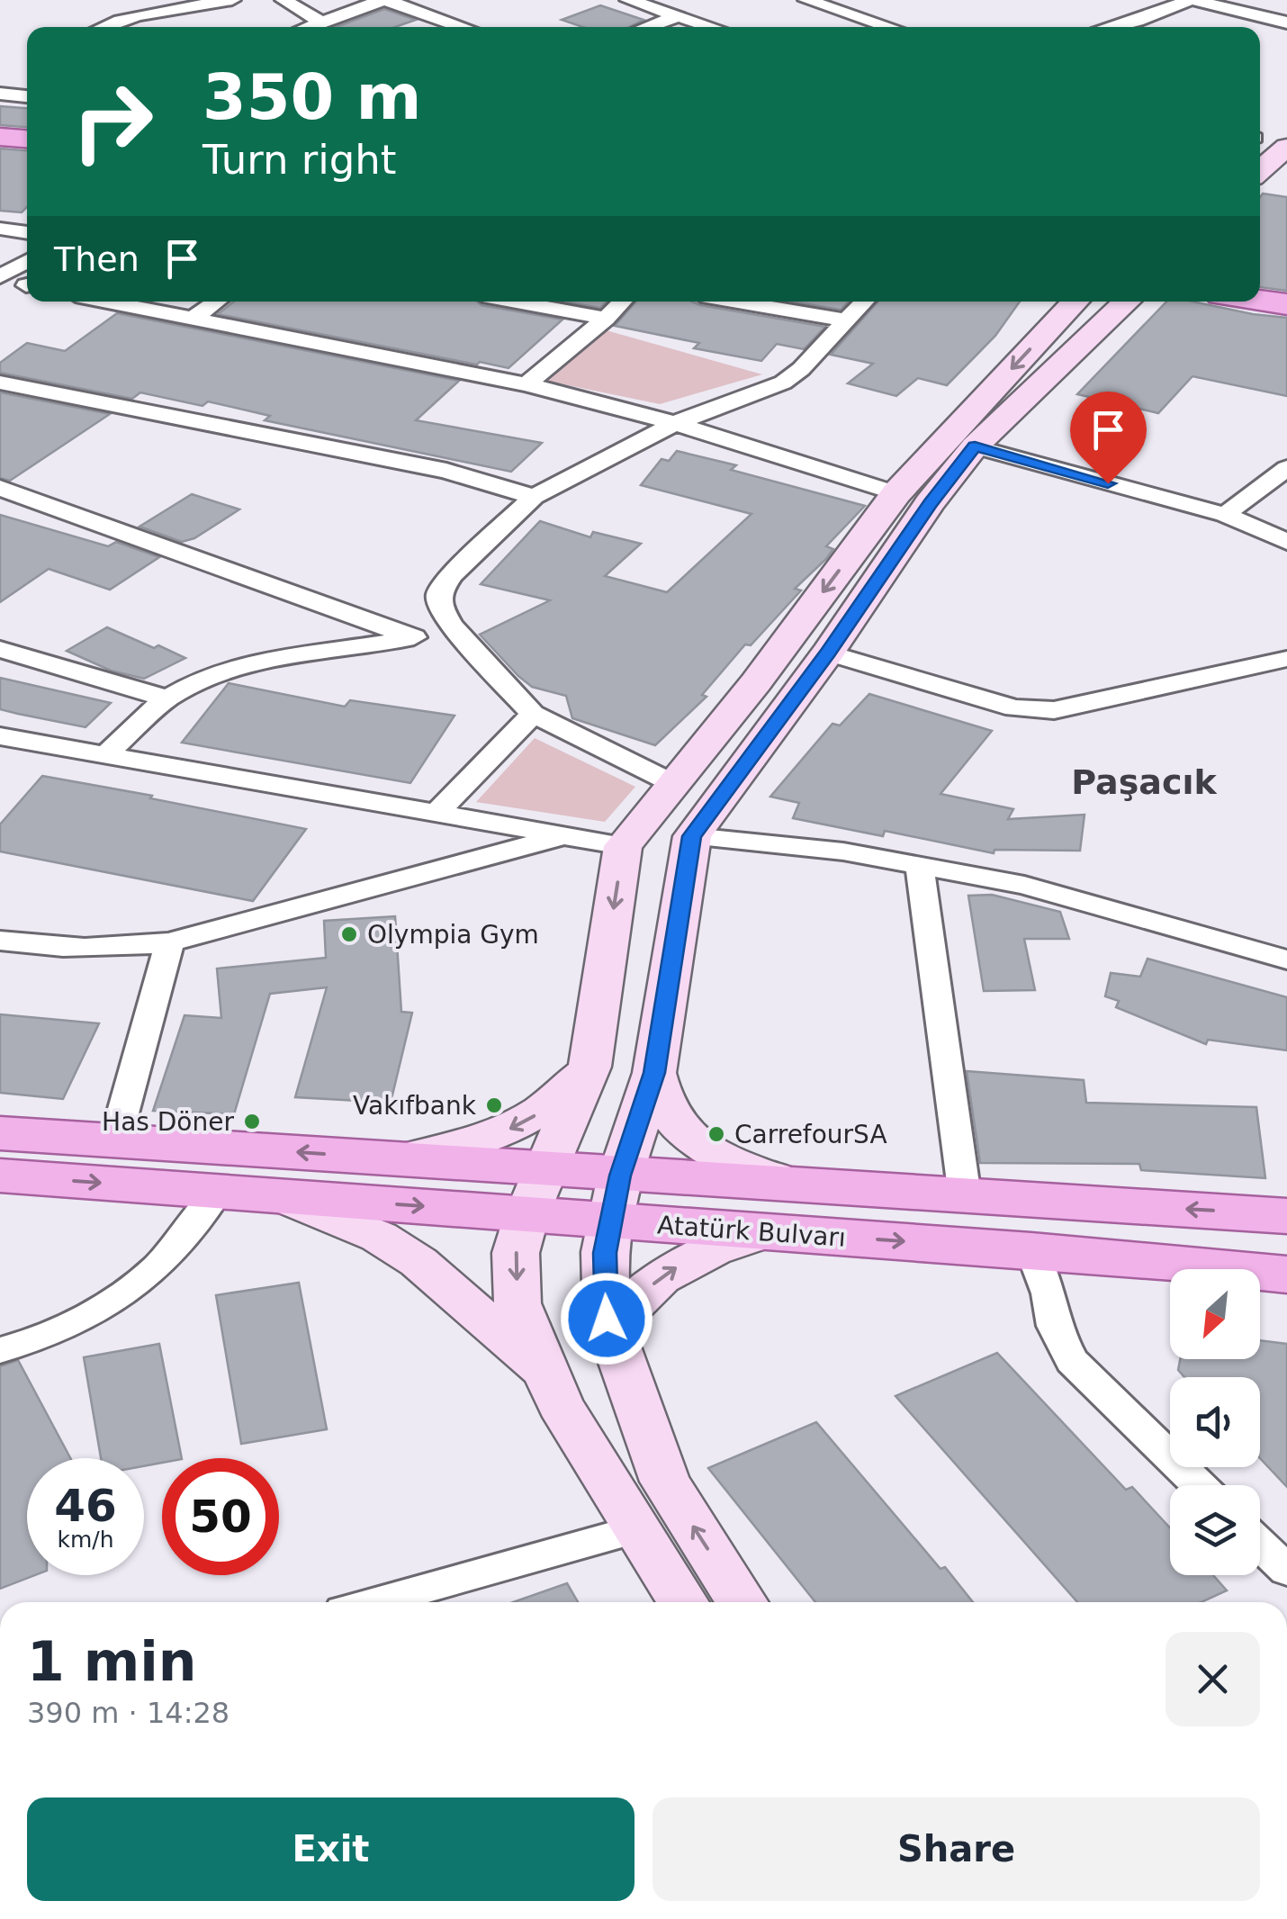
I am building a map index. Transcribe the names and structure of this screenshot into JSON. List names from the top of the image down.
{
  "streets": {
    "main road": ["Atatürk Bulvarı"]
  },
  "districts": ["Paşacık"],
  "places": [
    "Olympia Gym",
    "Vakıfbank",
    "Has Döner",
    "CarrefourSA"
  ],
  "north": "bottom left",
  "page": {
    "turn": ["350 m", "Turn right"],
    "then": "Then",
    "speed": "46 km/h",
    "limit": "50",
    "heading": ["1 min", "390 m · 14:28"],
    "buttons": ["Exit", "Share"]
  }
}
